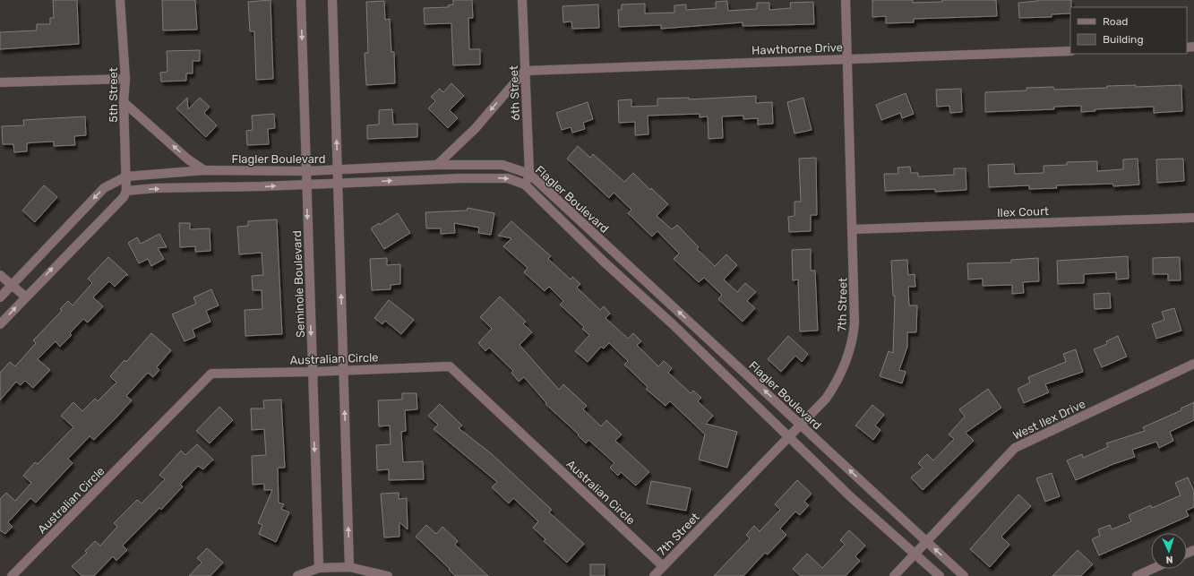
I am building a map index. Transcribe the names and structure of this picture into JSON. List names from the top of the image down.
{
  "streets": {
    "street": [
      "Hawthorne Drive",
      "6th Street",
      "5th Street",
      "Flagler Boulevard",
      "Ilex Court",
      "Seminole Boulevard",
      "7th Street",
      "Australian Circle",
      "West Ilex Drive"
    ]
  },
  "crossings": [
    ["Hawthorne Drive", "6th Street"],
    ["Hawthorne Drive", "7th Street"],
    ["6th Street", "Flagler Boulevard"],
    ["5th Street", "Flagler Boulevard"],
    ["Flagler Boulevard", "Seminole Boulevard"],
    ["Flagler Boulevard", "7th Street"],
    ["Flagler Boulevard", "West Ilex Drive"],
    ["Ilex Court", "7th Street"],
    ["Seminole Boulevard", "Australian Circle"],
    ["7th Street", "Australian Circle"]
  ],
  "legend": ["Road", "Building"],
  "north": "bottom"
}
